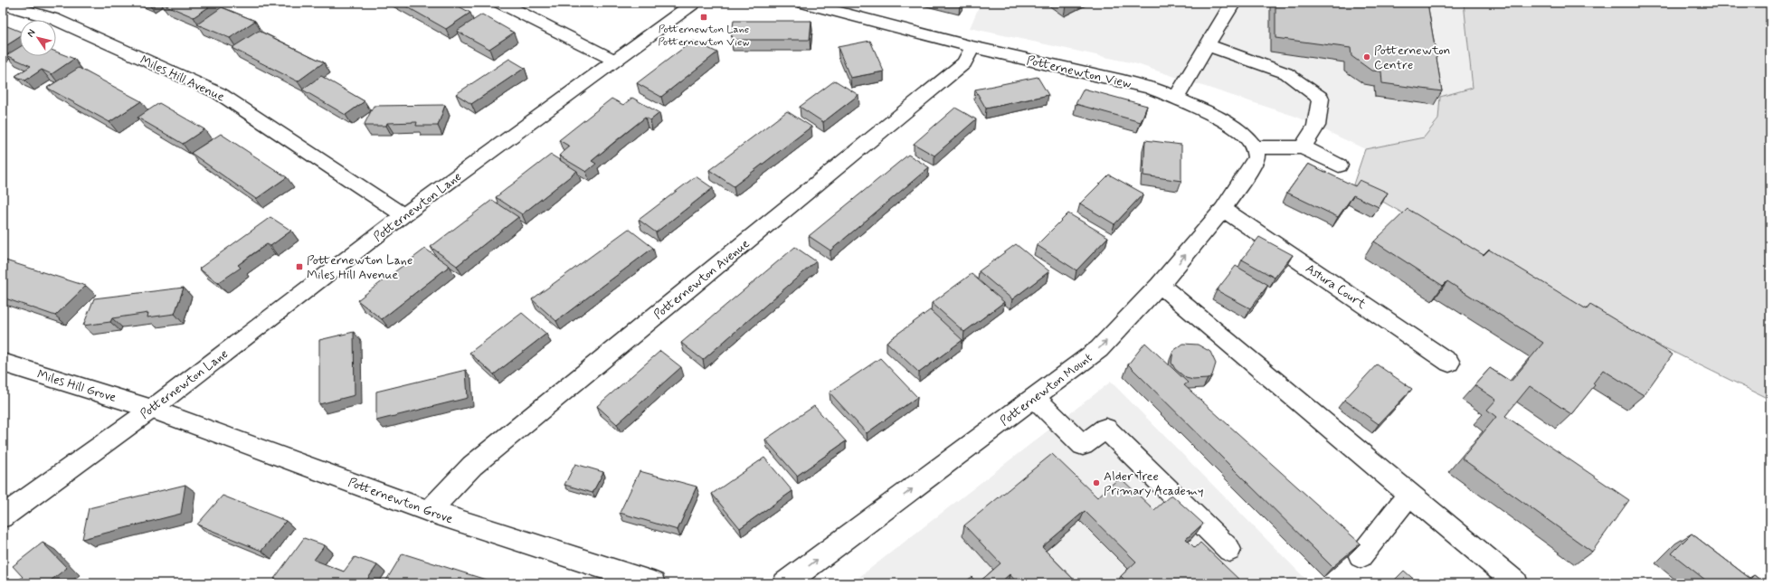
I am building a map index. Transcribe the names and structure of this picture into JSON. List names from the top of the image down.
{
  "streets": {
    "street": [
      "Potternewton View",
      "Miles Hill Avenue",
      "Potternewton Lane",
      "Potternewton Avenue",
      "Astura Court",
      "Miles Hill Grove",
      "Potternewton Mount",
      "Potternewton Grove"
    ]
  },
  "crossings": [
    ["Potternewton View", "Potternewton Avenue"],
    ["Potternewton View", "Potternewton Mount"],
    ["Miles Hill Avenue", "Potternewton Lane"],
    ["Potternewton Lane", "Miles Hill Grove"],
    ["Potternewton Lane", "Potternewton Grove"],
    ["Potternewton Avenue", "Potternewton Grove"],
    ["Astura Court", "Potternewton Mount"],
    ["Miles Hill Grove", "Potternewton Grove"]
  ],
  "one_way": ["Potternewton Mount"],
  "places": {
    "transit": ["Potternewton Lane Potternewton View", "Potternewton Lane Miles Hill Avenue"],
    "other": ["Potternewton Centre", "Alder Tree Primary Academy"]
  },
  "north": "top left"
}
